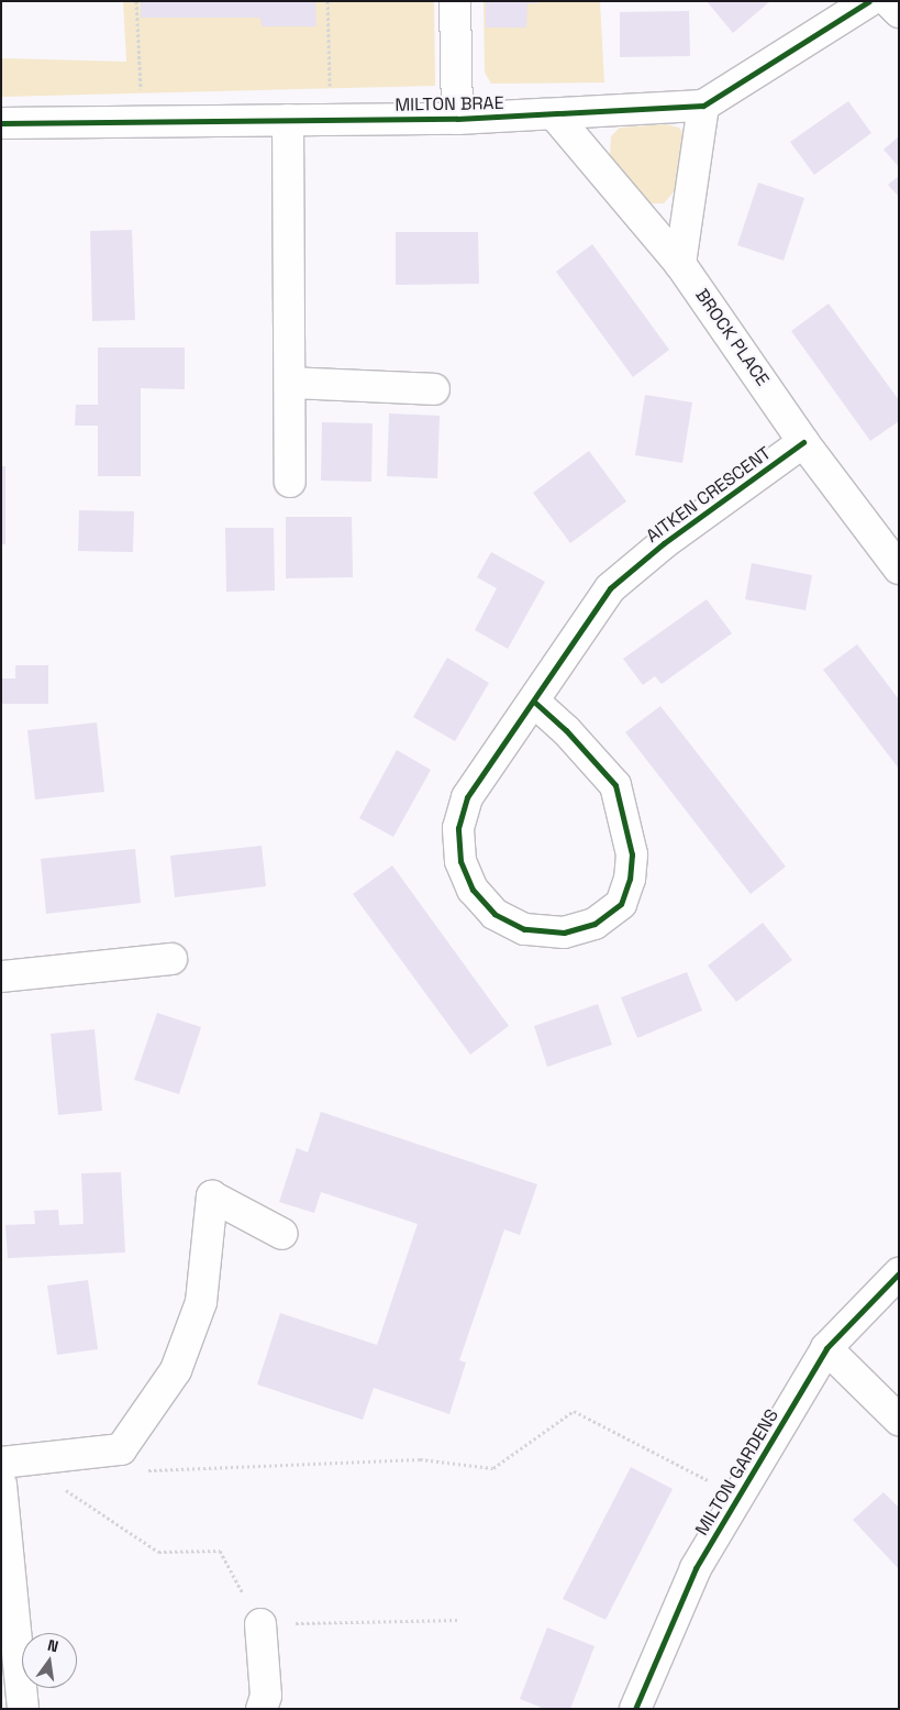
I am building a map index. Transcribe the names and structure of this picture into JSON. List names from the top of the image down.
{
  "streets": {
    "street": [
      "MILTON BRAE",
      "BROCK PLACE",
      "AITKEN CRESCENT",
      "MILTON GARDENS"
    ]
  },
  "crossings": [
    ["MILTON BRAE", "BROCK PLACE"],
    ["BROCK PLACE", "AITKEN CRESCENT"]
  ],
  "north": "top"
}
